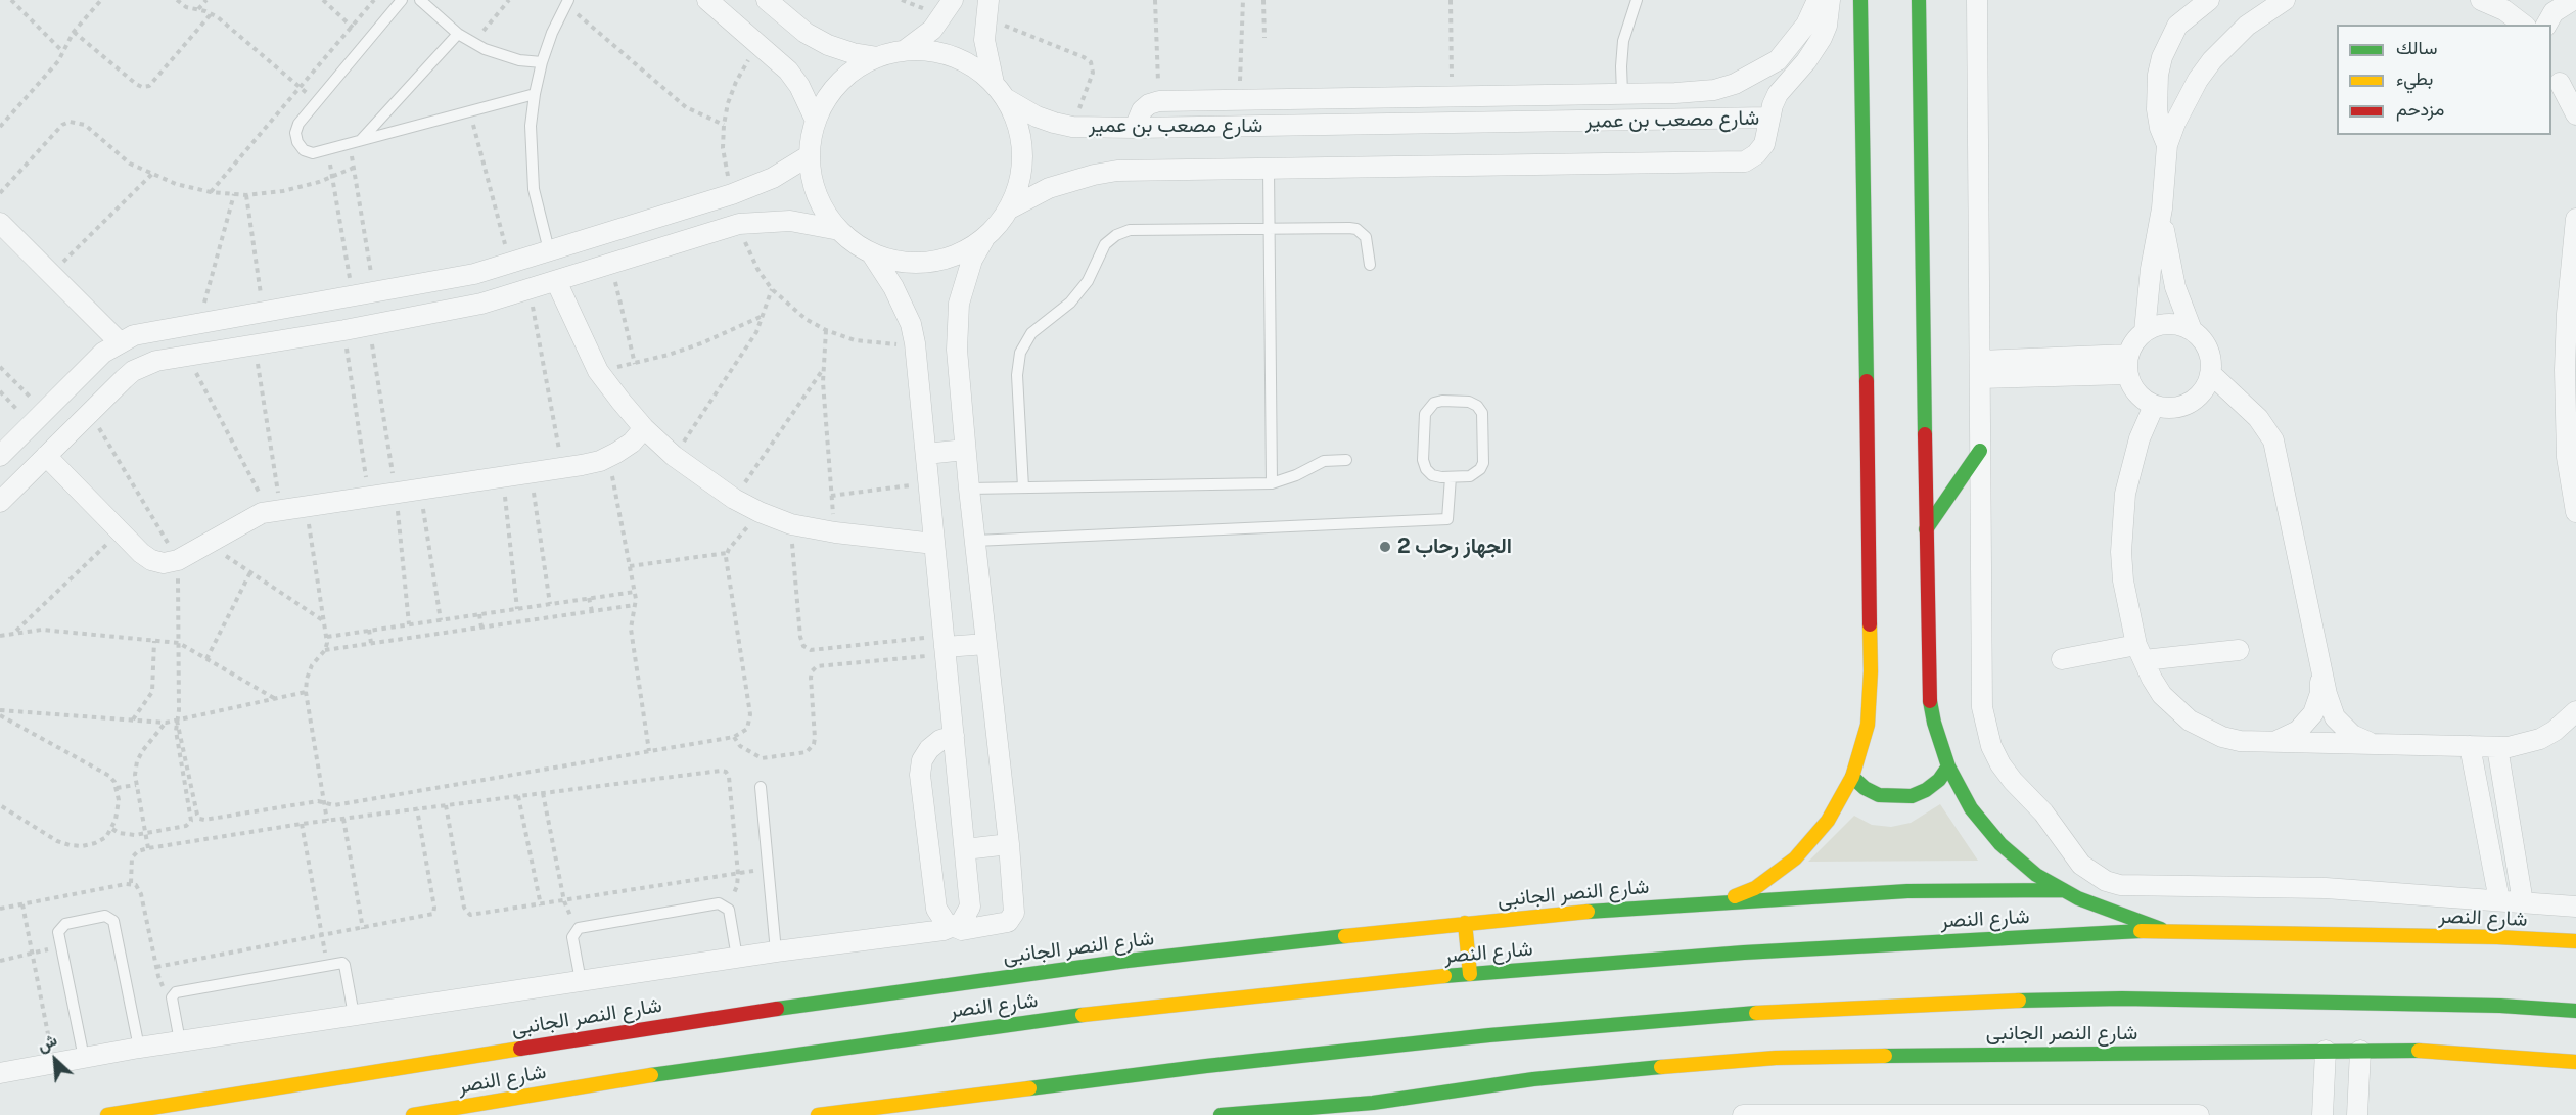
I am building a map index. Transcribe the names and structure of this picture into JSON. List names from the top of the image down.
{
  "streets": {
    "main road": ["شارع النصر الجانبى", "شارع النصر"],
    "street": ["شارع مصعب بن عمير"]
  },
  "places": ["الجهاز رحاب 2"],
  "legend": ["سالك", "بطيء", "مزدحم"],
  "north": "top left"
}
